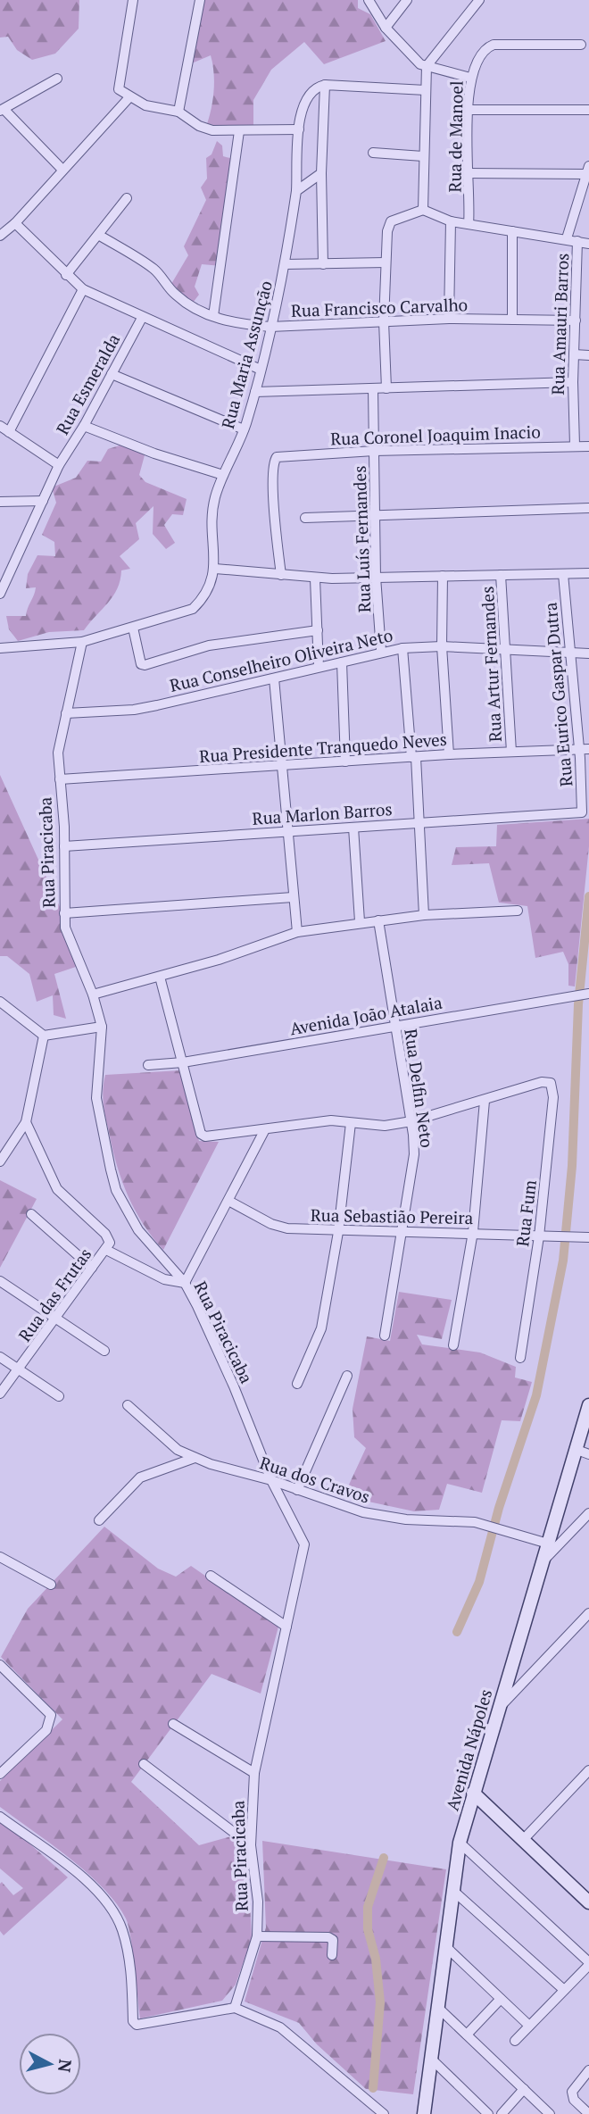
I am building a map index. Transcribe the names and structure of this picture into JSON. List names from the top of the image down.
{
  "streets": {
    "main road": ["Avenida Nápoles"],
    "street": [
      "Rua de Manoel",
      "Rua Francisco Carvalho",
      "Rua Amauri Barros",
      "Rua Maria Assunção",
      "Rua Esmeralda",
      "Rua Coronel Joaquim Inacio",
      "Rua Luís Fernandes",
      "Rua Conselheiro Oliveira Neto",
      "Rua Artur Fernandes",
      "Rua Eurico Gaspar Dutra",
      "Rua Presidente Tranquedo Neves",
      "Rua Marlon Barros",
      "Rua Piracicaba",
      "Avenida João Atalaia",
      "Rua Delfin Neto",
      "Rua Fum",
      "Rua Sebastião Pereira",
      "Rua das Frutas",
      "Rua dos Cravos"
    ]
  },
  "crossings": [
    ["Rua Francisco Carvalho", "Rua Amauri Barros"],
    ["Rua Francisco Carvalho", "Rua Maria Assunção"],
    ["Rua Amauri Barros", "Rua Coronel Joaquim Inacio"],
    ["Rua Maria Assunção", "Rua Piracicaba"],
    ["Rua Coronel Joaquim Inacio", "Rua Luís Fernandes"],
    ["Rua Luís Fernandes", "Rua Conselheiro Oliveira Neto"],
    ["Rua Conselheiro Oliveira Neto", "Rua Artur Fernandes"],
    ["Rua Conselheiro Oliveira Neto", "Rua Eurico Gaspar Dutra"],
    ["Rua Conselheiro Oliveira Neto", "Rua Piracicaba"],
    ["Rua Artur Fernandes", "Rua Presidente Tranquedo Neves"],
    ["Rua Eurico Gaspar Dutra", "Rua Presidente Tranquedo Neves"],
    ["Rua Eurico Gaspar Dutra", "Rua Marlon Barros"],
    ["Rua Presidente Tranquedo Neves", "Rua Piracicaba"],
    ["Rua Marlon Barros", "Rua Piracicaba"],
    ["Rua Piracicaba", "Rua dos Cravos"],
    ["Avenida João Atalaia", "Rua Delfin Neto"],
    ["Rua Delfin Neto", "Rua Sebastião Pereira"],
    ["Rua Fum", "Rua Sebastião Pereira"],
    ["Rua dos Cravos", "Avenida Nápoles"]
  ],
  "north": "right"
}
